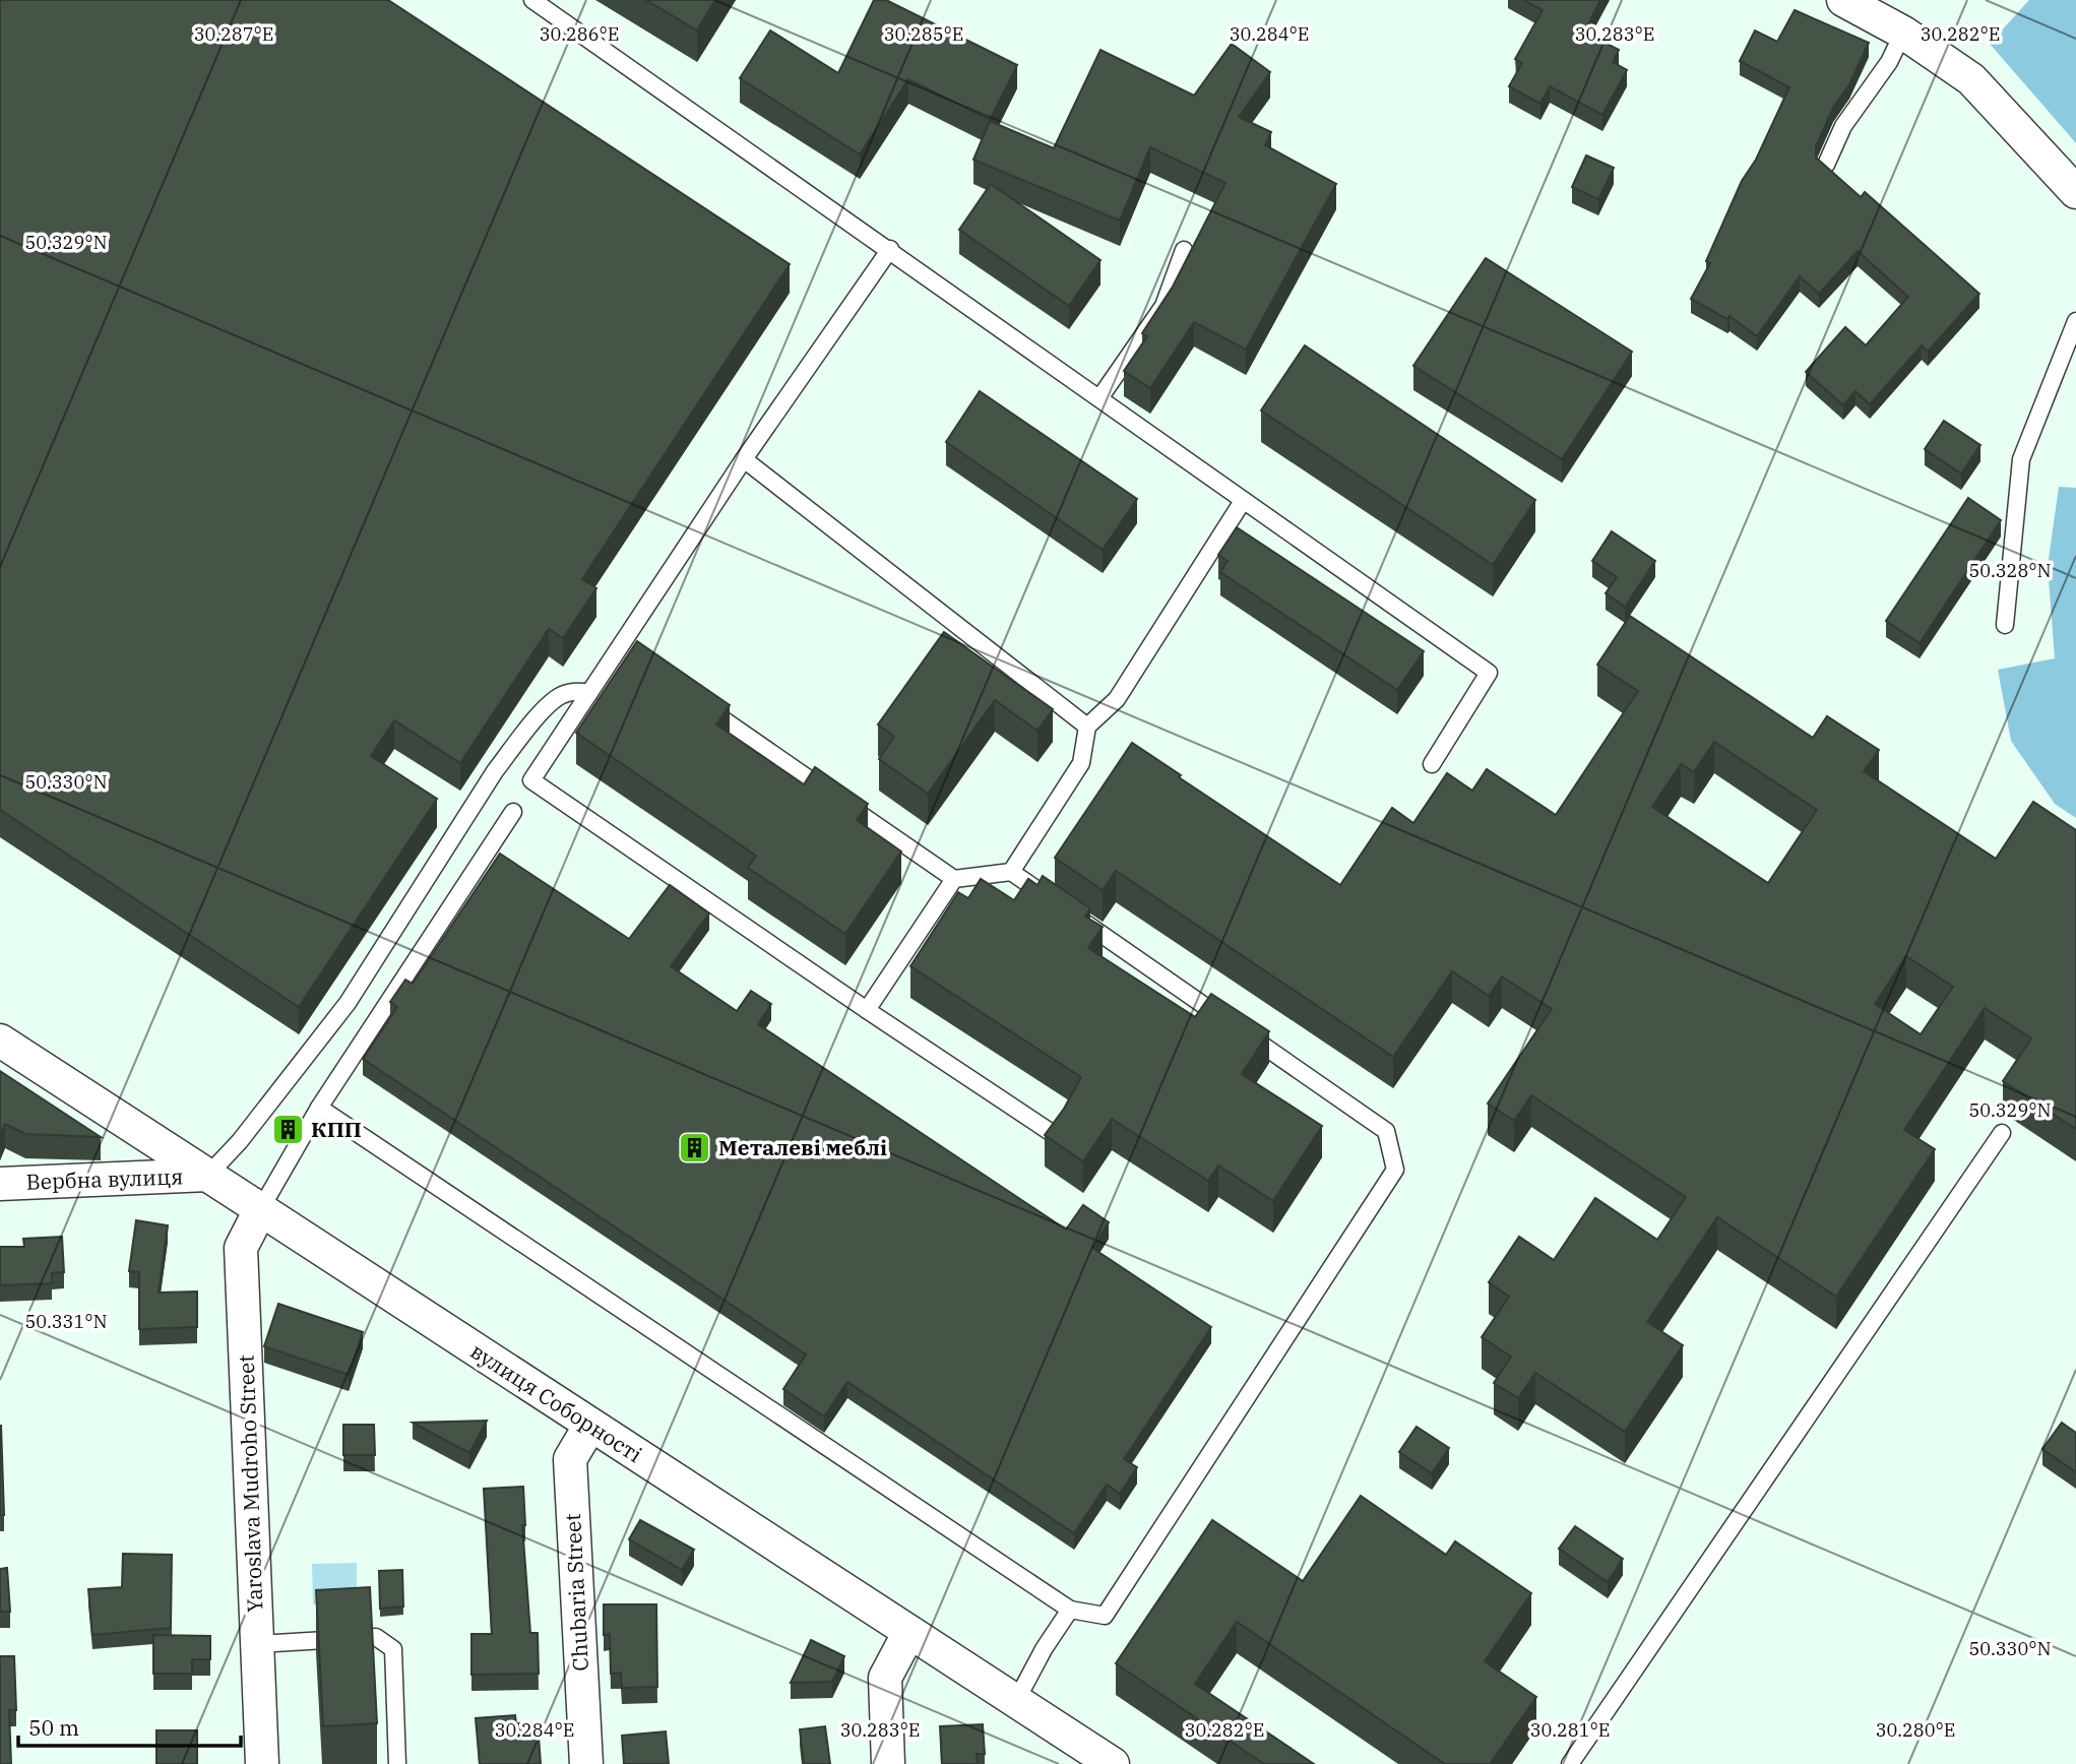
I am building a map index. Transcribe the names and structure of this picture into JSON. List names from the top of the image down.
{
  "streets": {
    "street": [
      "Вербна вулиця",
      "вулиця Соборності",
      "Yaroslava Mudroho Street",
      "Chubaria Street"
    ]
  },
  "crossings": [
    ["Вербна вулиця", "вулиця Соборності"],
    ["вулиця Соборності", "Yaroslava Mudroho Street"],
    ["вулиця Соборності", "Chubaria Street"]
  ],
  "places": {
    "building": ["КПП", "Металеві меблі"]
  },
  "scale_bar": "50 m",
  "coordinates": [
    "30.287°E",
    "30.286°E",
    "30.285°E",
    "30.284°E",
    "30.283°E",
    "30.282°E",
    "50.329°N",
    "50.328°N",
    "50.330°N",
    "50.331°N",
    "30.281°E",
    "30.280°E"
  ]
}
